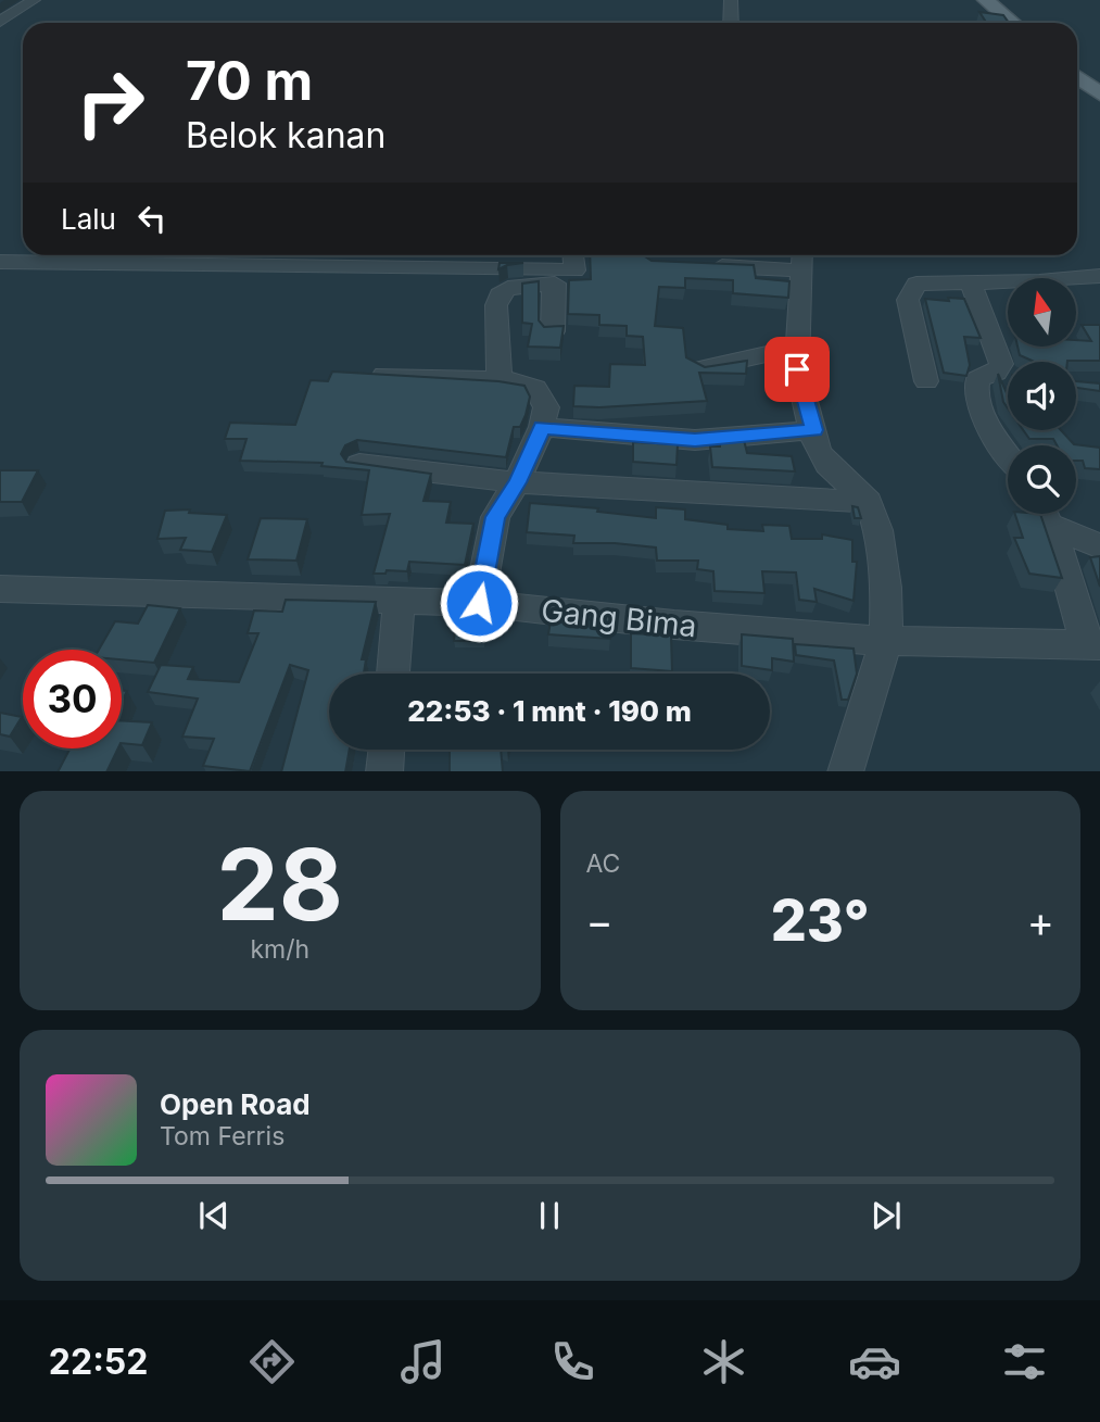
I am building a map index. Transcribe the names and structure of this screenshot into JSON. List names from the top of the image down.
{
  "streets": {
    "street": ["Gang Bima"]
  },
  "north": "top",
  "page": {
    "turn": ["70 m", "Belok kanan"],
    "then": "Lalu",
    "limit": "30",
    "trip": "22:53 · 1 mnt · 190 m",
    "tile": [
      ["28", "km/h"],
      "AC"
    ],
    "heat": ["−", "23°", "+"],
    "song": ["Open Road", "Tom Ferris"],
    "tabs": "22:52"
  }
}
